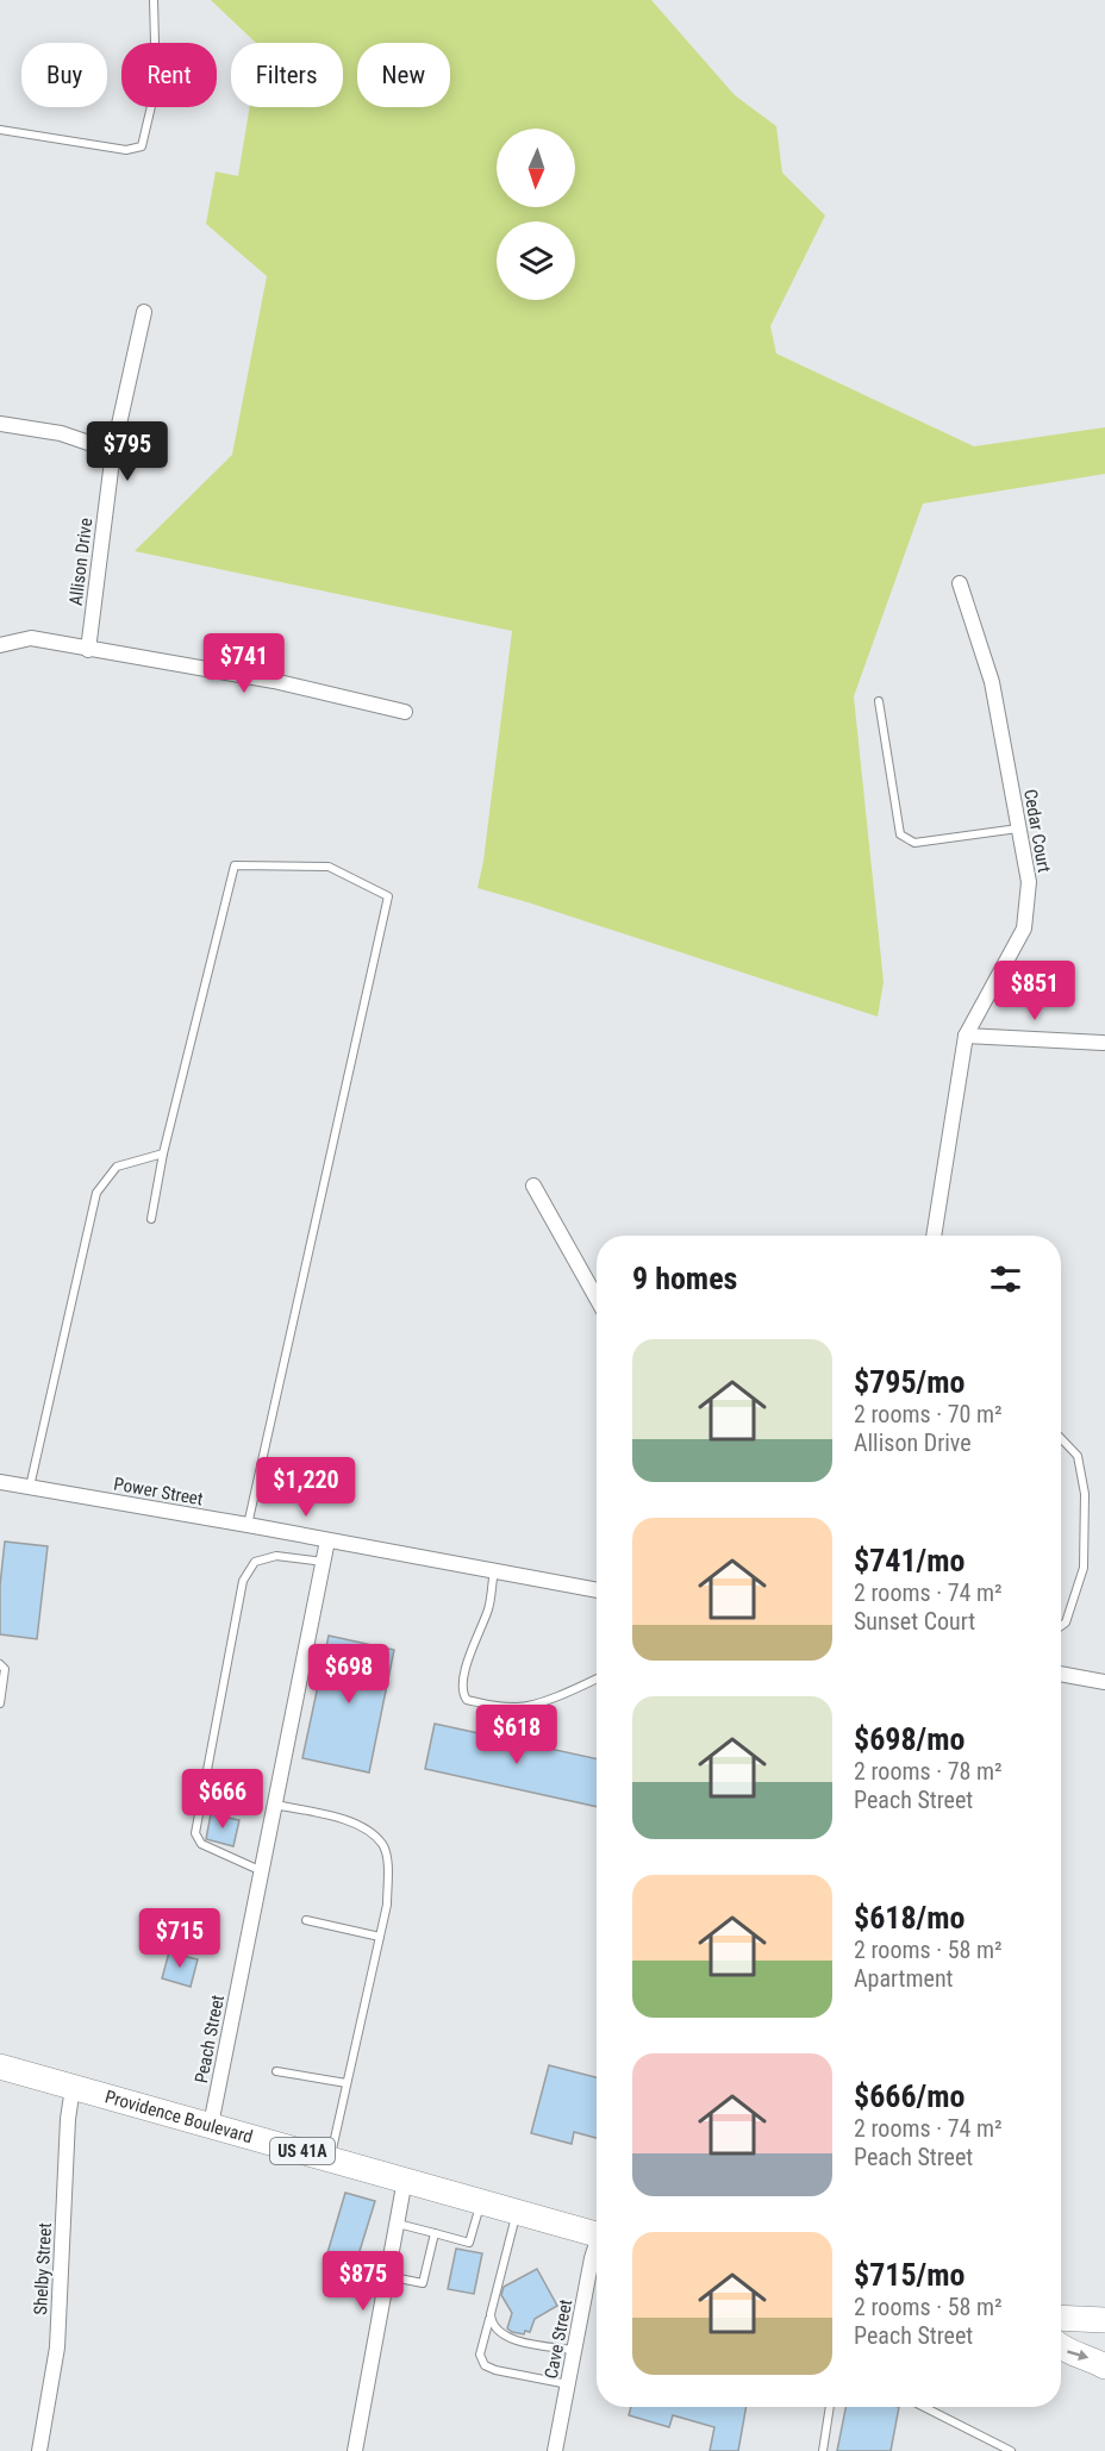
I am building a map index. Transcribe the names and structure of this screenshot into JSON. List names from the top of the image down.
{
  "streets": {
    "highway": ["Providence Boulevard", "US 41A"],
    "street": [
      "Allison Drive",
      "Cedar Court",
      "Power Street",
      "Peach Street",
      "Shelby Street",
      "Cave Street"
    ]
  },
  "crossings": [
    ["Power Street", "Peach Street"],
    ["Peach Street", "Providence Boulevard"],
    ["Providence Boulevard", "Shelby Street"]
  ],
  "north": "bottom",
  "page": {
    "chip": [
      "Buy",
      "Rent",
      "Filters",
      "New"
    ],
    "price": [
      "$795",
      "$741",
      "$851",
      "$1,220",
      "$698",
      "$618",
      "$666",
      "$715",
      "$875"
    ],
    "heading": "9 homes",
    "list": [
      {
        "name": "$795/mo",
        "note": "2 rooms · 70 m² · Allison Drive"
      },
      {
        "name": "$741/mo",
        "note": "2 rooms · 74 m² · Sunset Court"
      },
      {
        "name": "$698/mo",
        "note": "2 rooms · 78 m² · Peach Street"
      },
      {
        "name": "$618/mo",
        "note": "2 rooms · 58 m² · Apartment"
      },
      {
        "name": "$666/mo",
        "note": "2 rooms · 74 m² · Peach Street"
      },
      {
        "name": "$715/mo",
        "note": "2 rooms · 58 m² · Peach Street"
      }
    ]
  }
}
